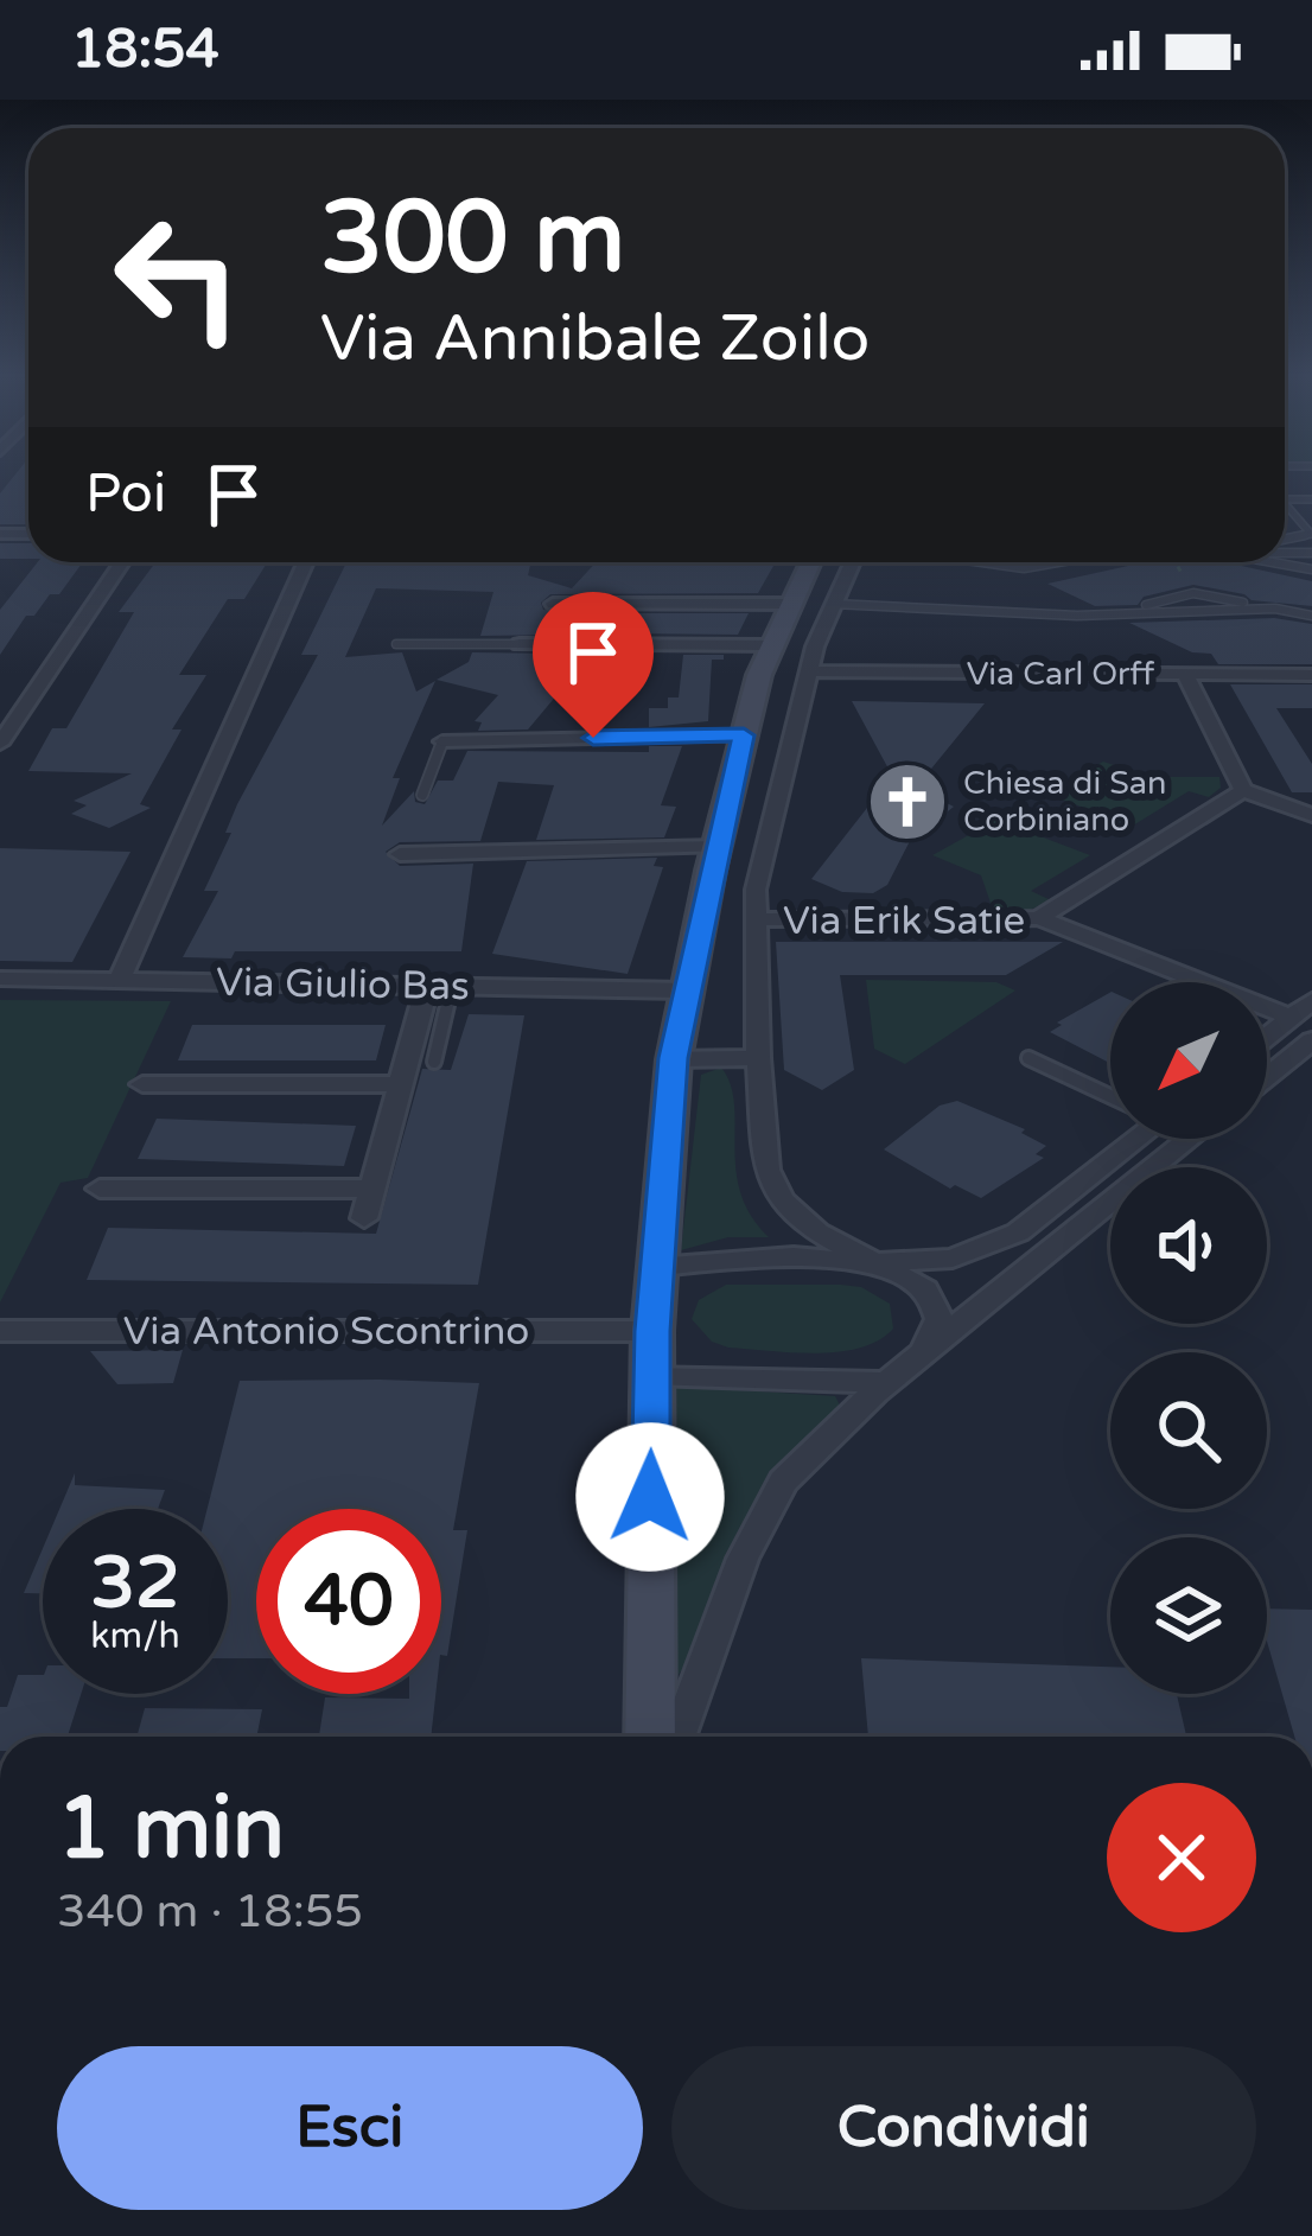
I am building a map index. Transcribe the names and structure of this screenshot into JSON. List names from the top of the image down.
{
  "streets": {
    "street": [
      "Via Carl Orff",
      "Via Erik Satie",
      "Via Giulio Bas",
      "Via Antonio Scontrino"
    ]
  },
  "places": {
    "church": ["Chiesa di San Corbiniano"]
  },
  "north": "bottom left",
  "page": {
    "status": "18:54",
    "turn": ["300 m", "Via Annibale Zoilo"],
    "then": "Poi",
    "speed": "32 km/h",
    "limit": "40",
    "heading": ["1 min", "340 m · 18:55"],
    "buttons": ["Esci", "Condividi"]
  }
}
